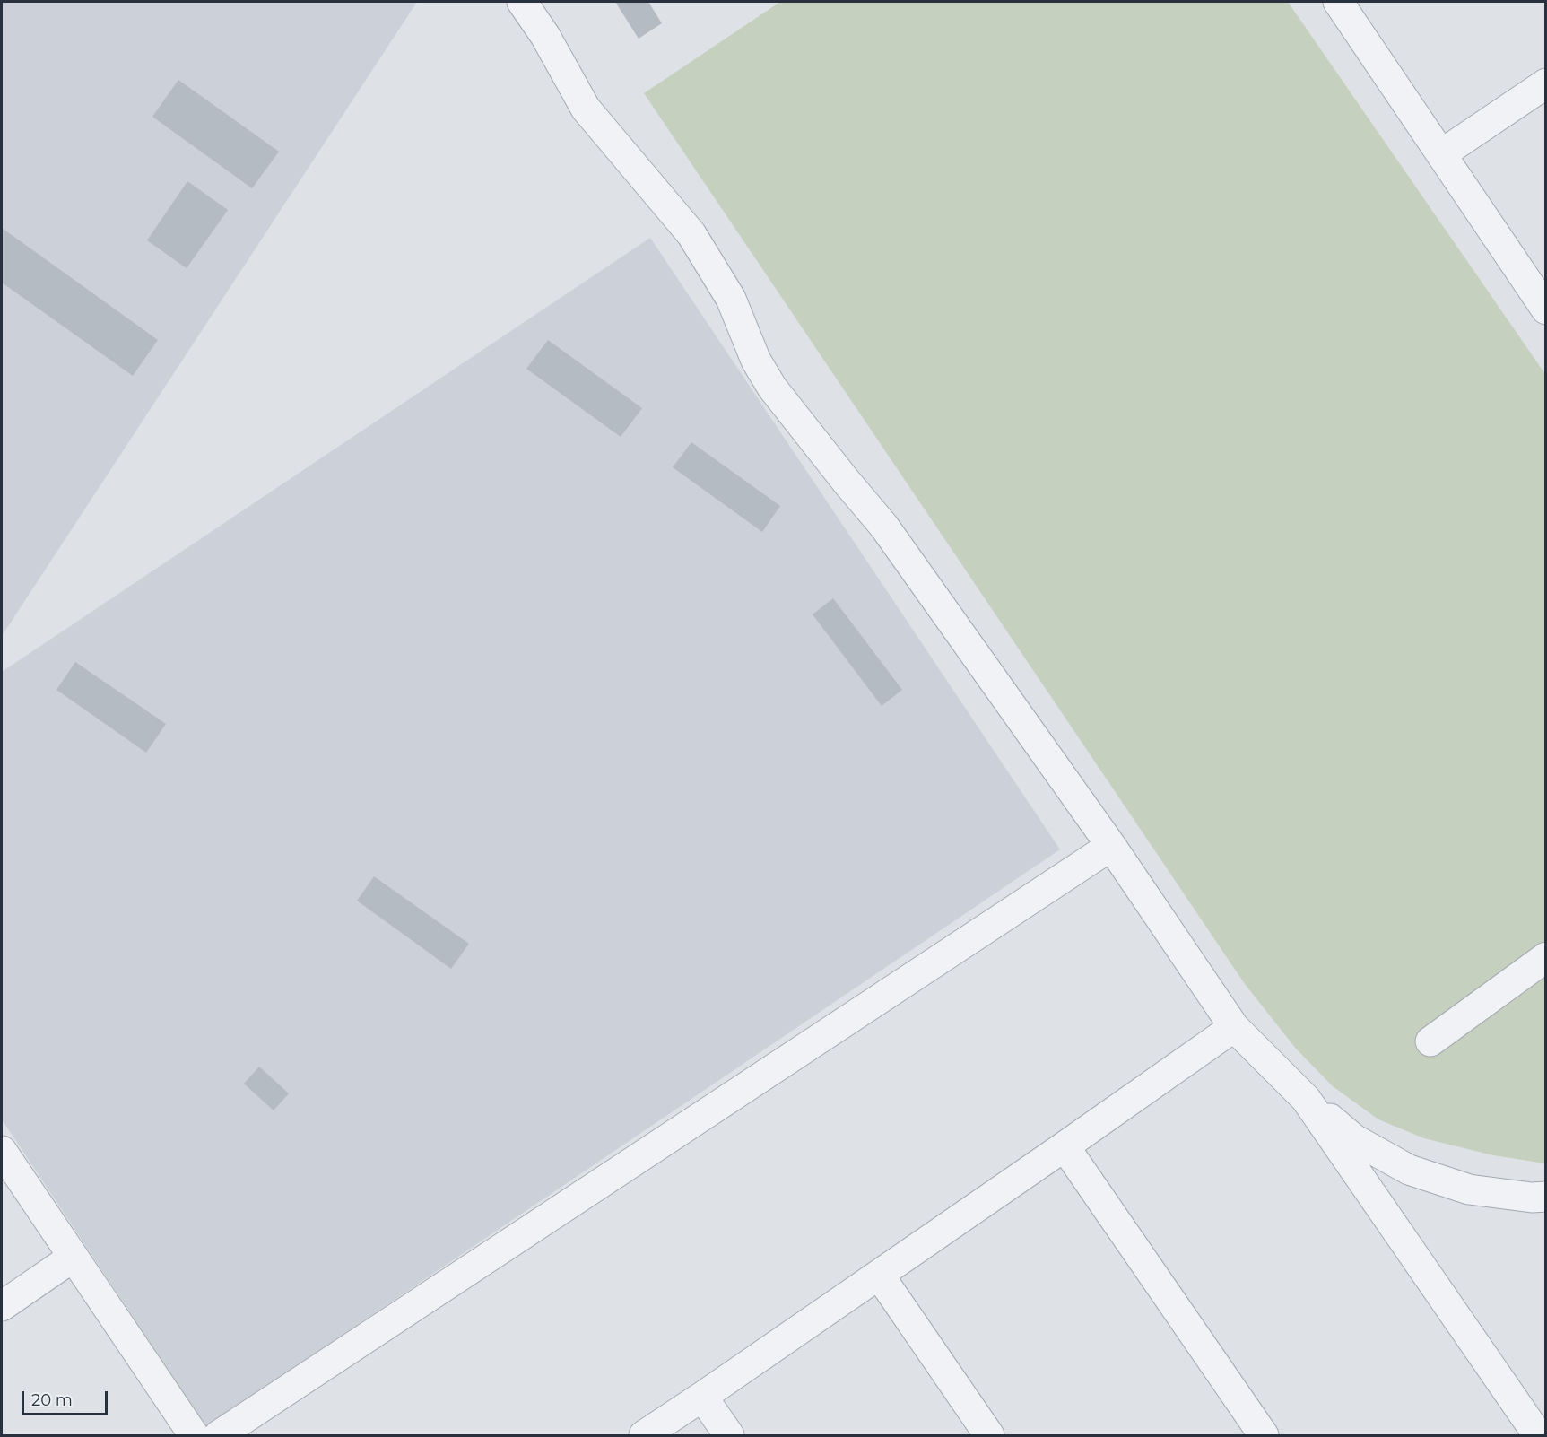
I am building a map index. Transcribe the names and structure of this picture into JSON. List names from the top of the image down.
{
  "scale_bar": "20 m"
}
